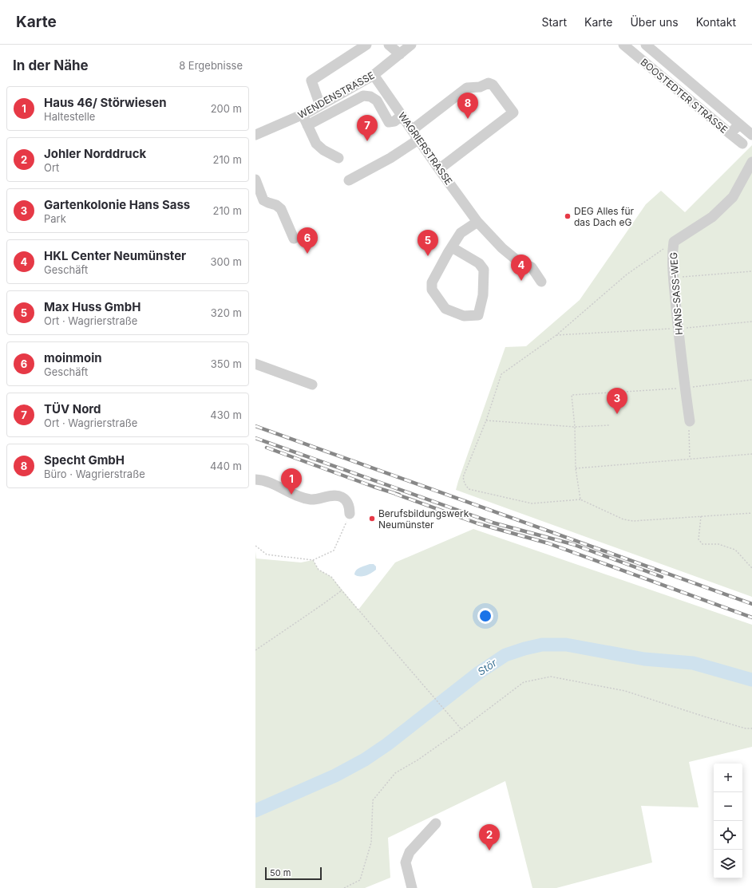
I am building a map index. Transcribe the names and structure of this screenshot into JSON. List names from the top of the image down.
{
  "streets": {
    "street": [
      "WENDENSTRASSE",
      "BOOSTEDTER STRASSE",
      "WAGRIERSTRASSE",
      "HANS-SASS-WEG"
    ]
  },
  "crossings": [
    ["WENDENSTRASSE", "WAGRIERSTRASSE"]
  ],
  "water": ["Stör"],
  "places": ["DEG Alles für das Dach eG", "Berufsbildungswerk Neumünster"],
  "scale_bar": "50 m",
  "page": {
    "header": "Karte",
    "nav": [
      "Start",
      "Karte",
      "Über uns",
      "Kontakt"
    ],
    "heading": ["In der Nähe", "8 Ergebnisse"],
    "list": [
      {
        "mark": "1",
        "name": "Haus 46/ Störwiesen",
        "note": "Haltestelle",
        "value": "200 m"
      },
      {
        "mark": "2",
        "name": "Johler Norddruck",
        "note": "Ort",
        "value": "210 m"
      },
      {
        "mark": "3",
        "name": "Gartenkolonie Hans Sass",
        "note": "Park",
        "value": "210 m"
      },
      {
        "mark": "4",
        "name": "HKL Center Neumünster",
        "note": "Geschäft",
        "value": "300 m"
      },
      {
        "mark": "5",
        "name": "Max Huss GmbH",
        "note": "Ort · Wagrierstraße",
        "value": "320 m"
      },
      {
        "mark": "6",
        "name": "moinmoin",
        "note": "Geschäft",
        "value": "350 m"
      },
      {
        "mark": "7",
        "name": "TÜV Nord",
        "note": "Ort · Wagrierstraße",
        "value": "430 m"
      },
      {
        "mark": "8",
        "name": "Specht GmbH",
        "note": "Büro · Wagrierstraße",
        "value": "440 m"
      }
    ],
    "pins": [
      "8",
      "7",
      "6",
      "5",
      "4",
      "3",
      "1",
      "2"
    ],
    "map_buttons": ["+", "−"],
    "scale": "50 m"
  }
}
